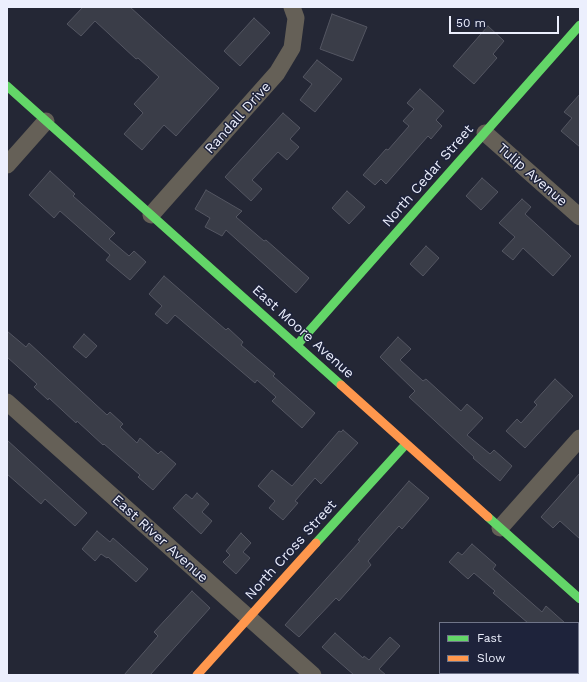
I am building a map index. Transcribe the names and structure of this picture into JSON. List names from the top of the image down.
{
  "streets": {
    "street": [
      "Randall Drive",
      "Tulip Avenue",
      "North Cedar Street",
      "East Moore Avenue",
      "East River Avenue",
      "North Cross Street"
    ]
  },
  "crossings": [
    ["Randall Drive", "East Moore Avenue"],
    ["Tulip Avenue", "North Cedar Street"],
    ["North Cedar Street", "East Moore Avenue"],
    ["East Moore Avenue", "North Cross Street"],
    ["East River Avenue", "North Cross Street"]
  ],
  "legend": ["Fast", "Slow"],
  "scale_bar": "50 m"
}
